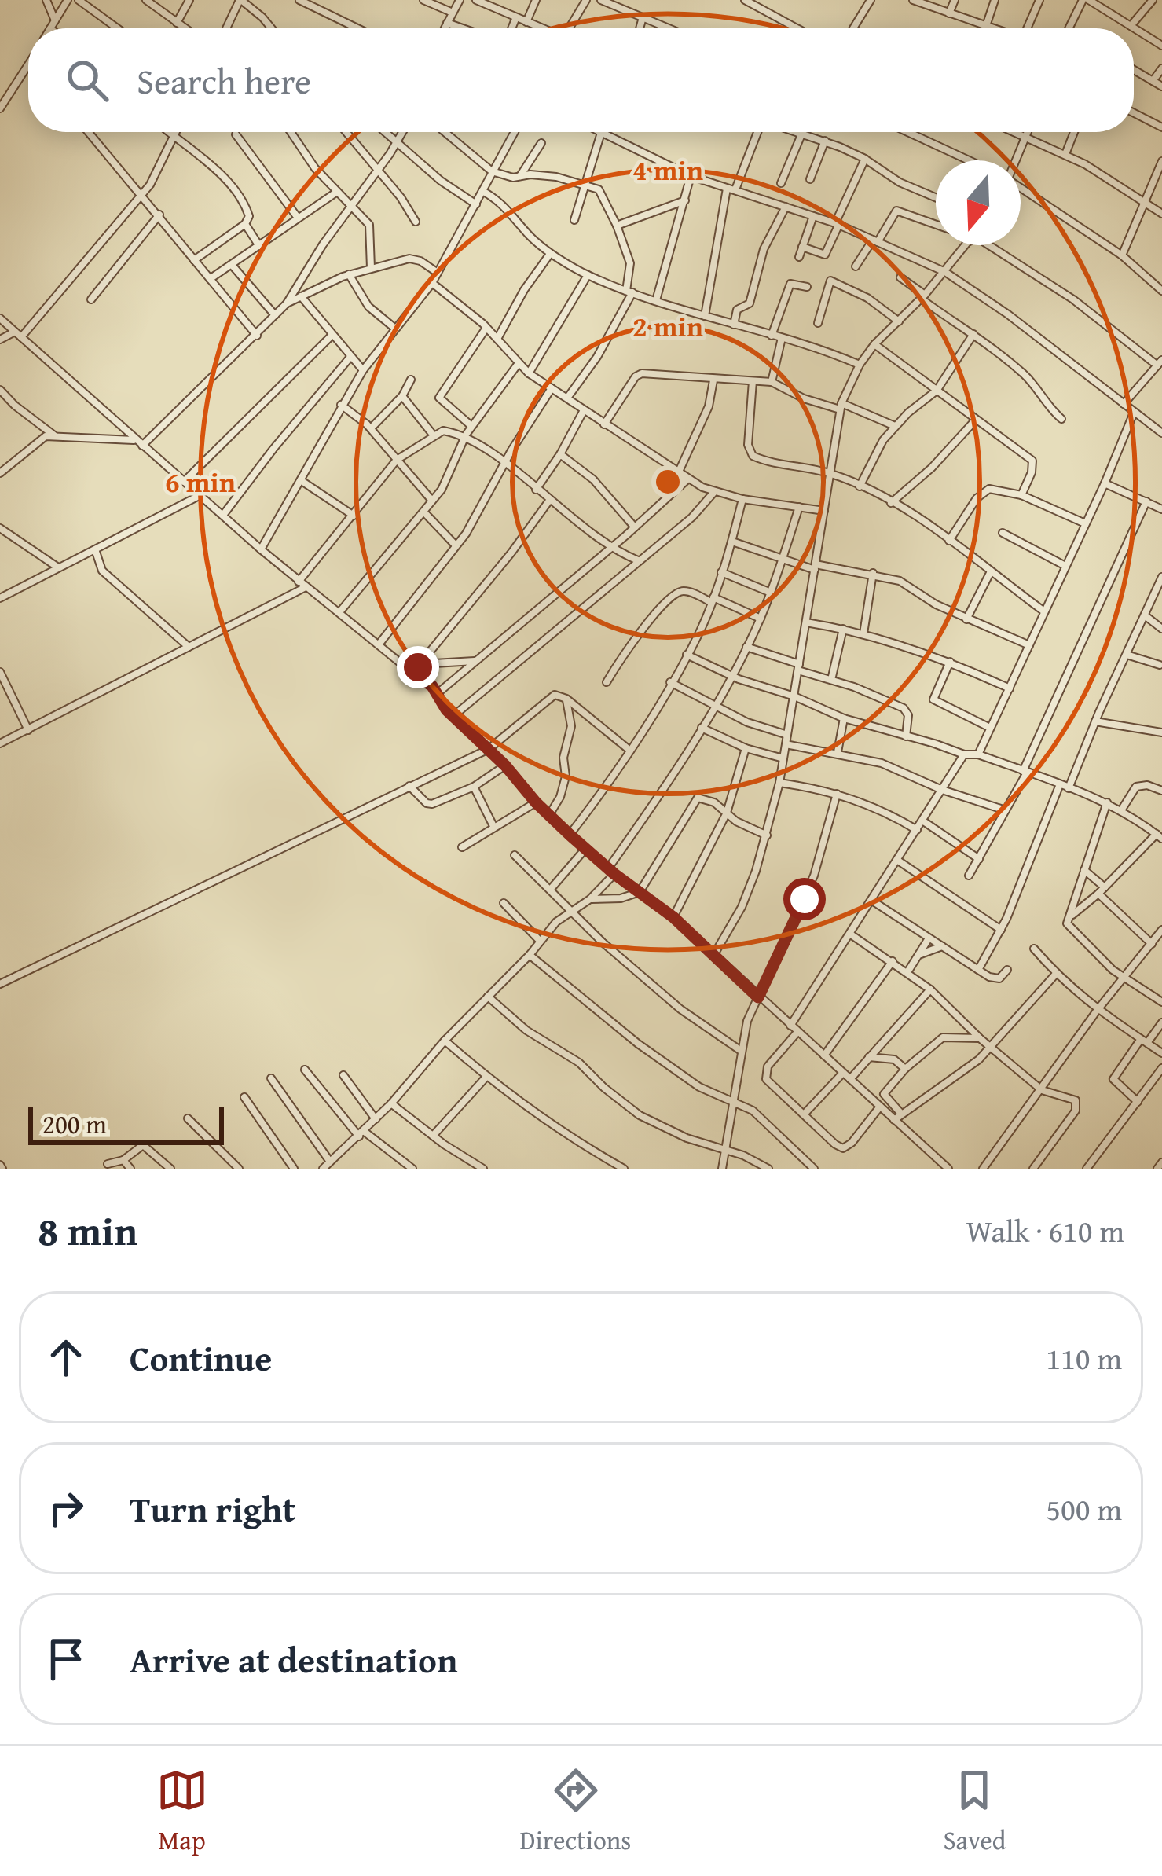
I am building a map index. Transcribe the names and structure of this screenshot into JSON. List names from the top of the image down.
{
  "scale_bar": "200 m",
  "north": "bottom",
  "page": {
    "search": "Search here",
    "scale": "200 m",
    "heading": ["8 min", "Walk · 610 m"],
    "list": [
      ["Continue", "110 m"],
      ["Turn right", "500 m"],
      "Arrive at destination"
    ],
    "nav": ["Map", "Directions", "Saved"]
  },
  "rings": ["4 min", "2 min", "6 min"]
}
